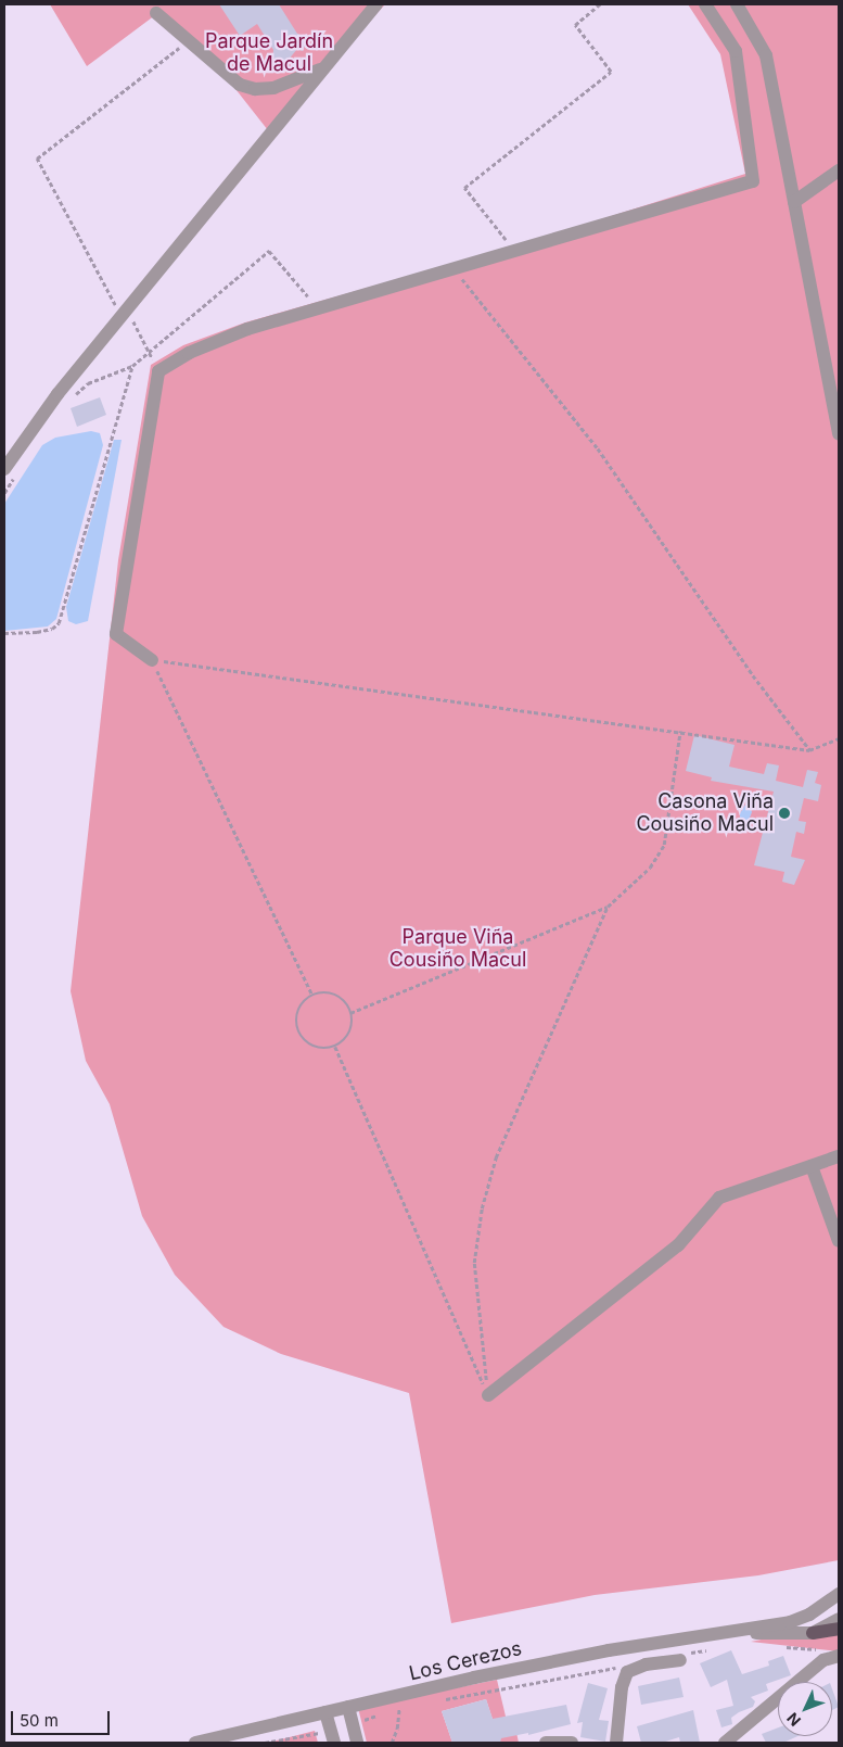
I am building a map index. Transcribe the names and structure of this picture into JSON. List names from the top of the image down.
{
  "streets": {
    "street": ["Los Cerezos"]
  },
  "parks": ["Parque Jardín de Macul", "Parque Viña Cousiño Macul"],
  "places": ["Casona Viña Cousiño Macul"],
  "scale_bar": "50 m",
  "north": "bottom left"
}
